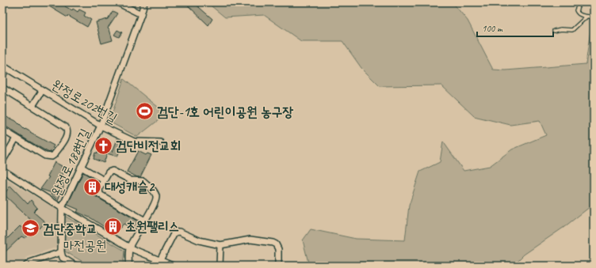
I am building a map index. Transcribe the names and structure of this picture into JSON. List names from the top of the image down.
{
  "streets": {
    "street": ["완정로202번길", "완정로188번길"]
  },
  "crossings": [
    ["완정로202번길", "완정로188번길"]
  ],
  "parks": ["마전공원"],
  "places": {
    "sports": ["검단-1호 어린이공원 농구장"],
    "church": ["검단비전교회"],
    "building": ["대성캐슬2", "초원팰리스"],
    "school or university": ["검단중학교"]
  },
  "scale_bar": "100 m"
}
